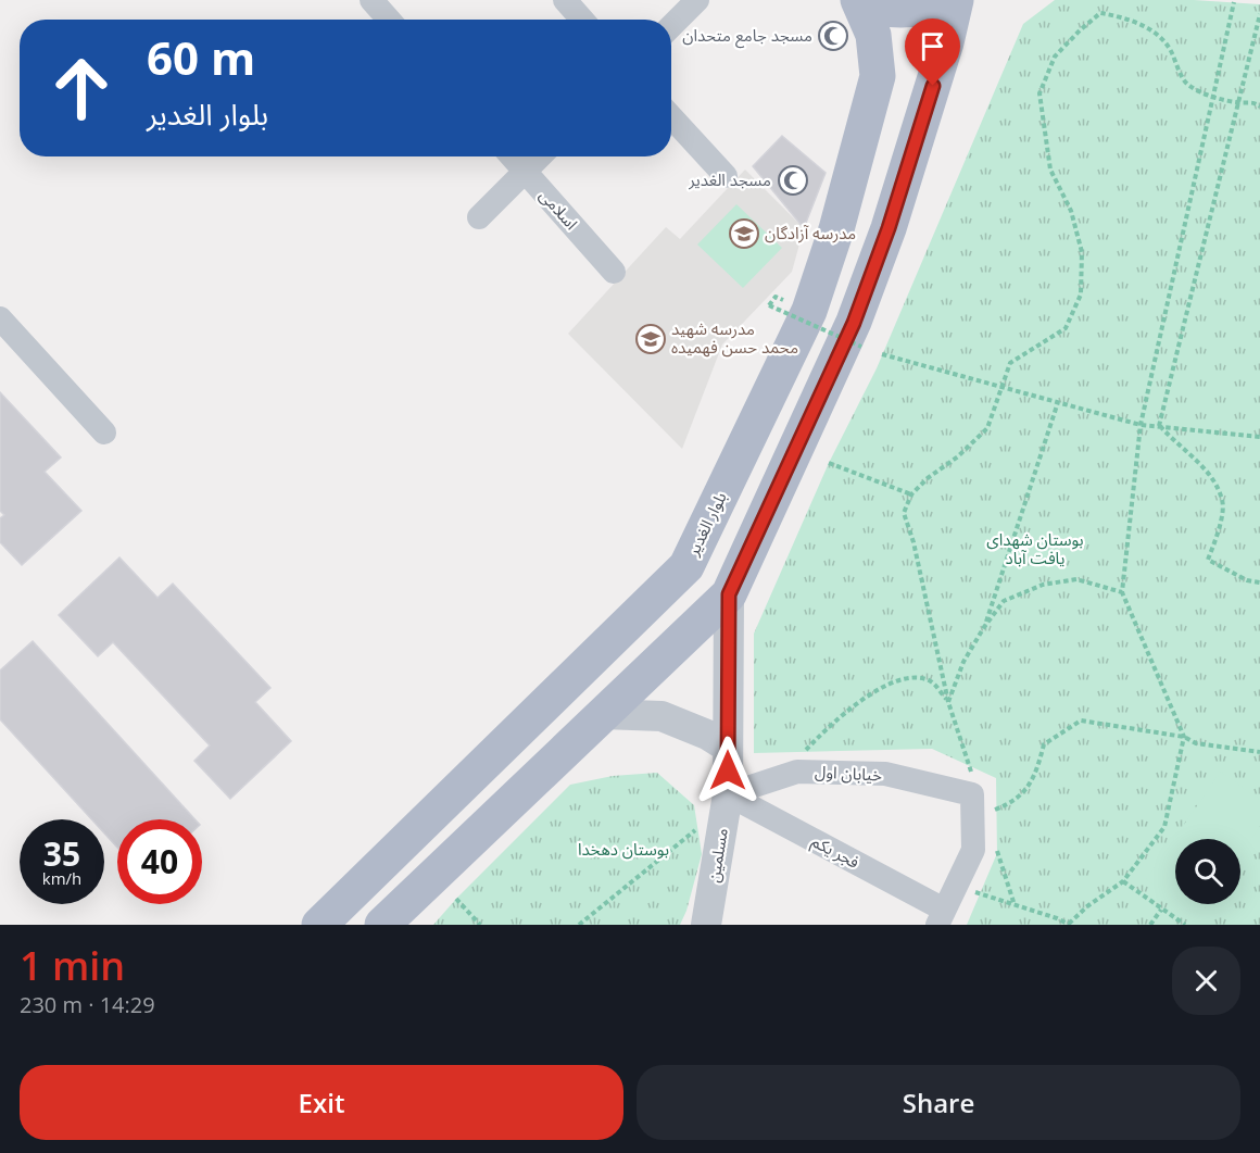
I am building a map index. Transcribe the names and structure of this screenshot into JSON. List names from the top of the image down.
{
  "streets": {
    "main road": ["بلوار الغدیر"],
    "street": [
      "اسلامی",
      "خیابان اول",
      "فجر یکم",
      "مسلمین"
    ]
  },
  "crossings": [
    ["خیابان اول", "فجر یکم"],
    ["خیابان اول", "مسلمین"],
    ["فجر یکم", "مسلمین"]
  ],
  "parks": ["بوستان شهدای یافت آباد", "بوستان دهخدا"],
  "places": {
    "mosque": ["مسجد جامع متحدان", "مسجد الغدیر"],
    "school or university": ["مدرسه آزادگان", "مدرسه شهید محمد حسن فهمیده"]
  },
  "page": {
    "turn": ["60 m", "بلوار الغدیر"],
    "speed": "35 km/h",
    "limit": "40",
    "heading": ["1 min", "230 m · 14:29"],
    "buttons": ["Exit", "Share"]
  }
}
